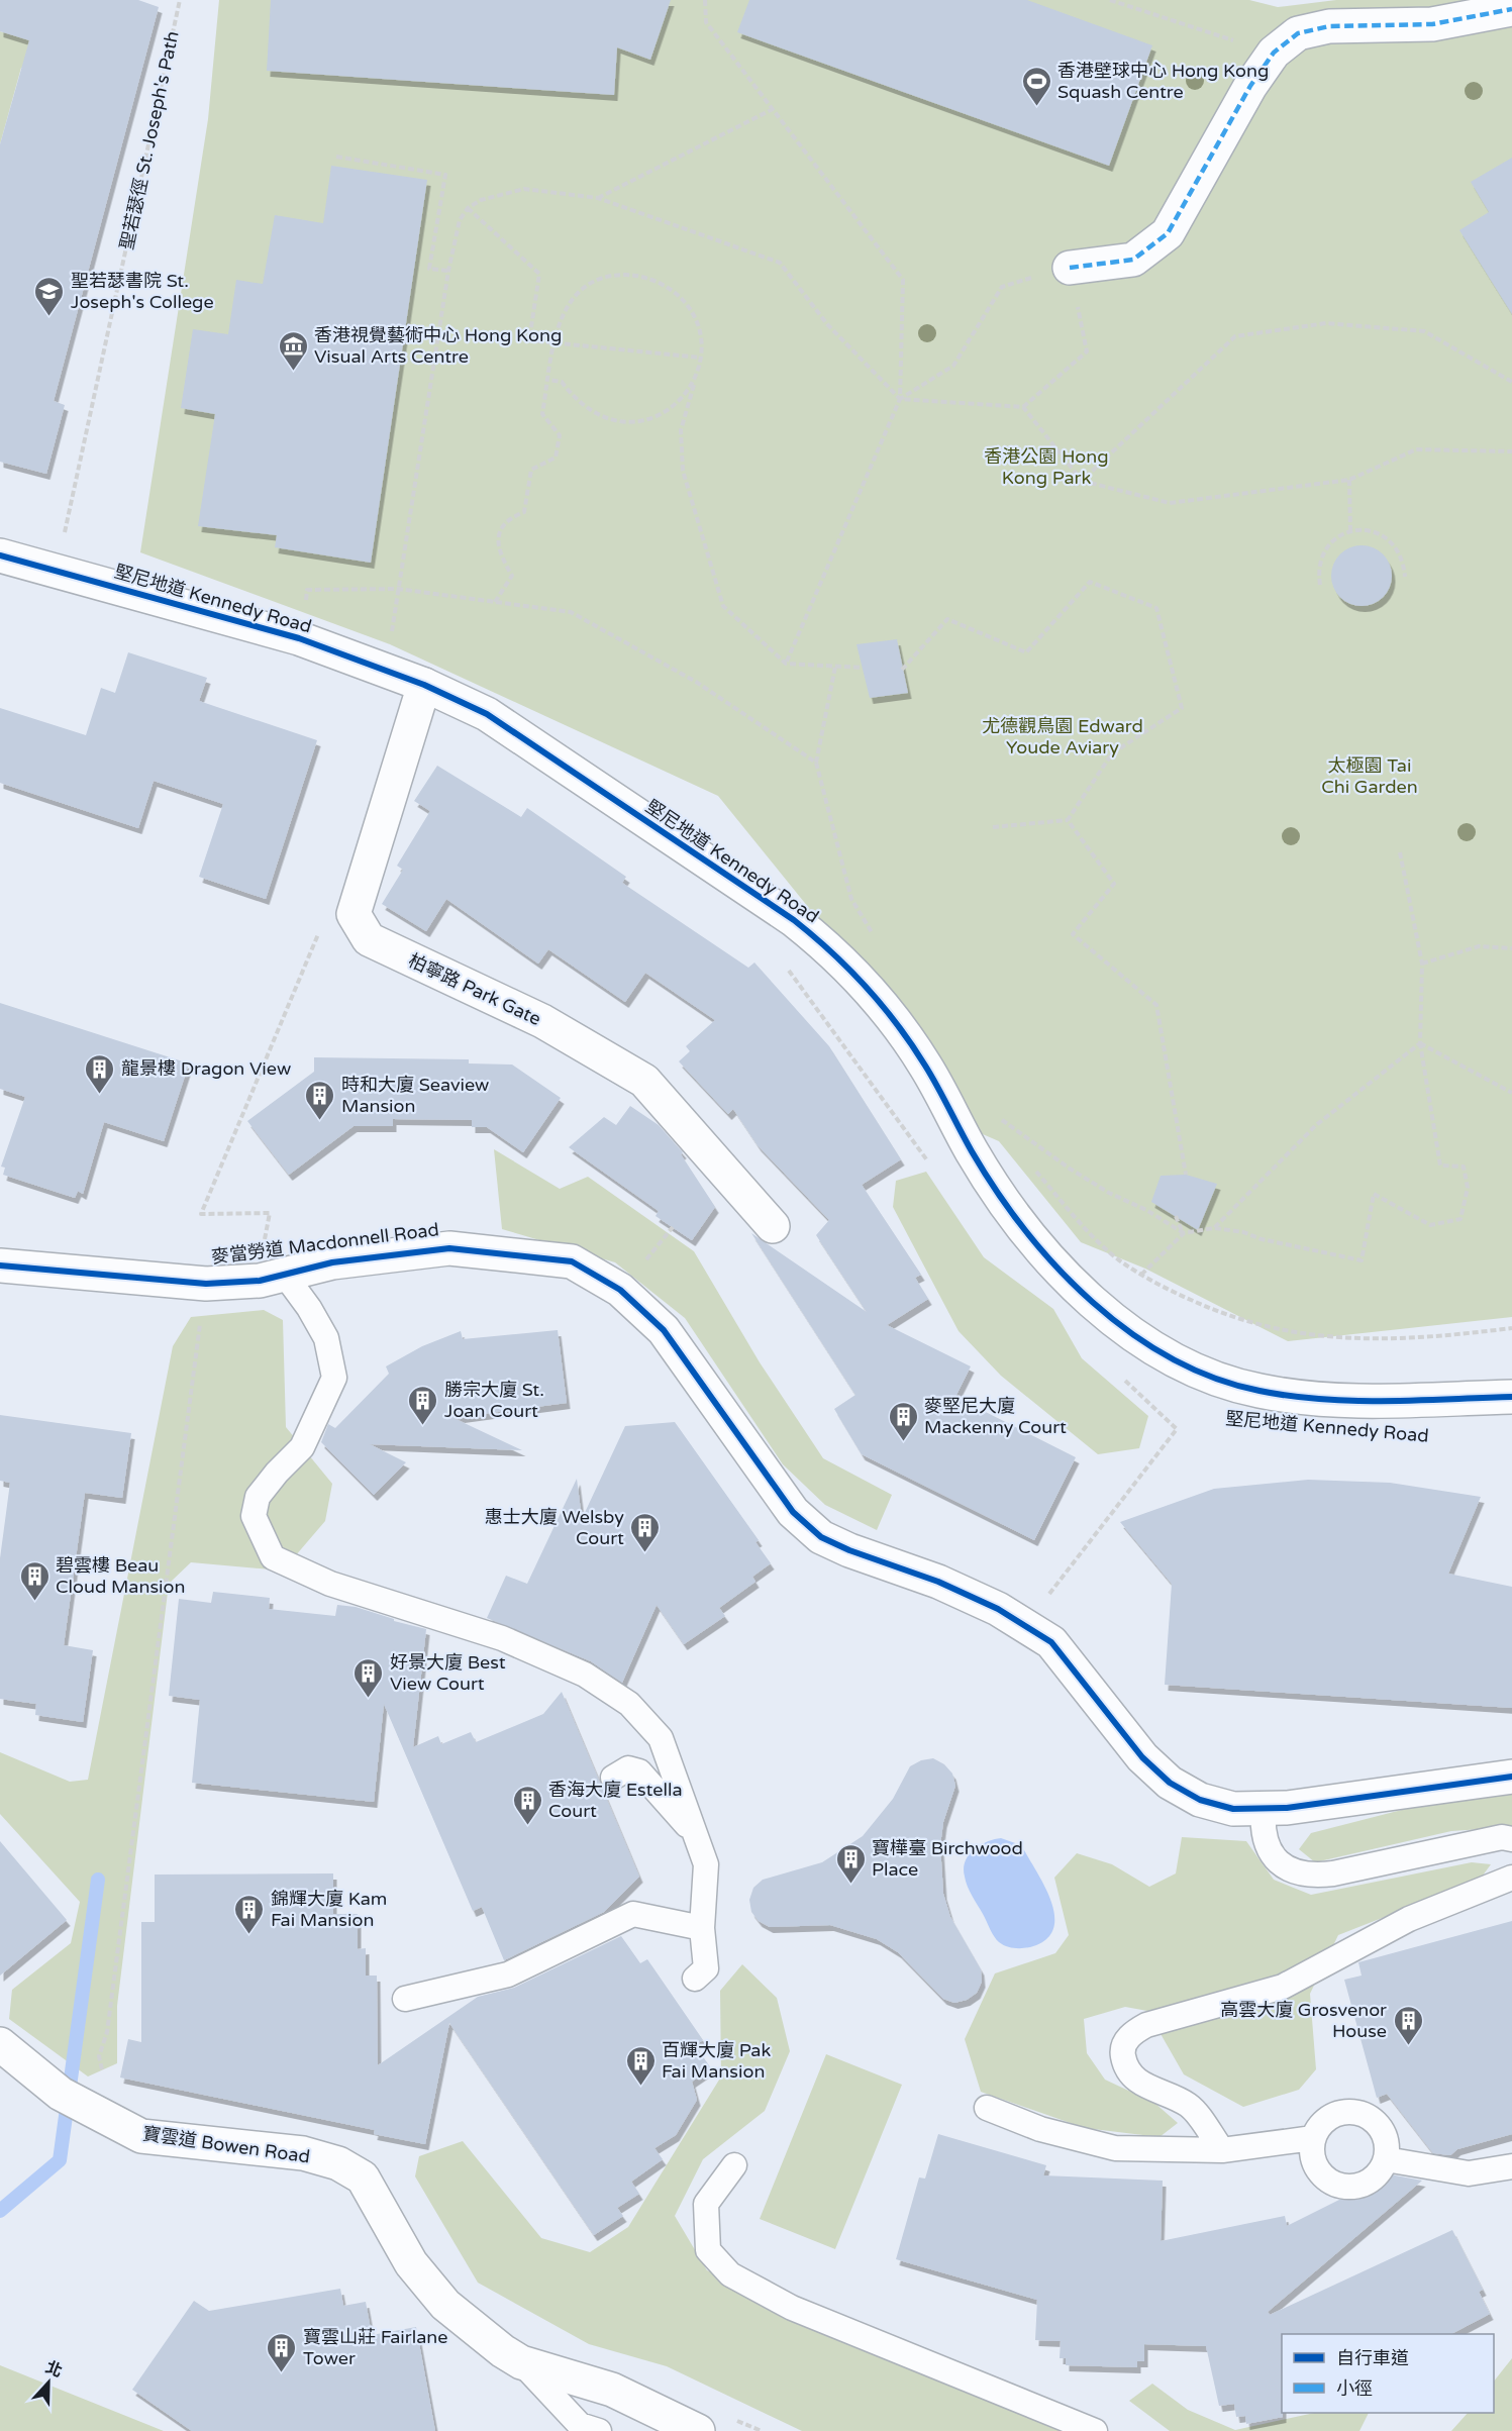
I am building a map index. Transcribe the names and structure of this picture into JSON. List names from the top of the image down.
{
  "streets": {
    "street": [
      "堅尼地道 Kennedy Road",
      "柏寧路 Park Gate",
      "麥當勞道 Macdonnell Road",
      "寶雲道 Bowen Road"
    ],
    "path": ["聖若瑟徑 St. Joseph's Path"]
  },
  "crossings": [
    ["堅尼地道 Kennedy Road", "柏寧路 Park Gate"]
  ],
  "parks": ["香港公園 Hong Kong Park", "尤德觀鳥園 Edward Youde Aviary", "太極園 Tai Chi Garden"],
  "places": {
    "sports": ["香港壁球中心 Hong Kong Squash Centre"],
    "school or university": ["聖若瑟書院 St. Joseph's College"],
    "museum": ["香港視覺藝術中心 Hong Kong Visual Arts Centre"],
    "building": [
      "龍景樓 Dragon View",
      "時和大廈 Seaview Mansion",
      "勝宗大廈 St. Joan Court",
      "麥堅尼大廈 Mackenny Court",
      "惠士大廈 Welsby Court",
      "碧雲樓 Beau Cloud Mansion",
      "好景大廈 Best View Court",
      "香海大廈 Estella Court",
      "寶樺臺 Birchwood Place",
      "錦輝大廈 Kam Fai Mansion",
      "高雲大廈 Grosvenor House",
      "百輝大廈 Pak Fai Mansion",
      "寶雲山莊 Fairlane Tower"
    ]
  },
  "legend": ["自行車道", "小徑"],
  "north": "top"
}
